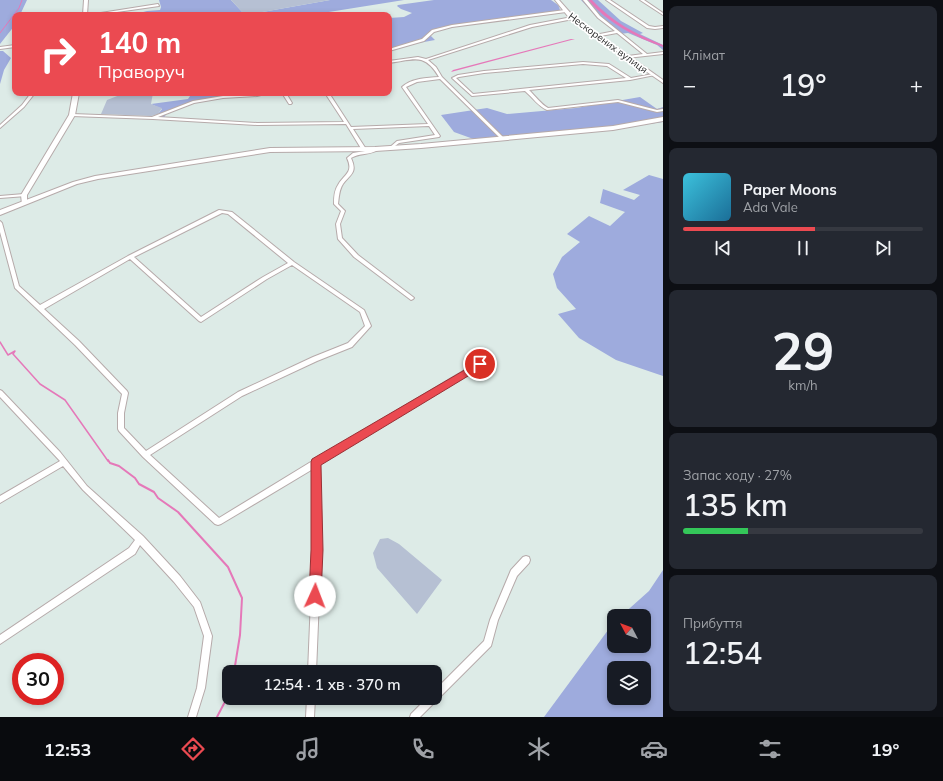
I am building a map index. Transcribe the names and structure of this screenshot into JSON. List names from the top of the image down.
{
  "streets": {
    "street": ["Нескорених вулиця"]
  },
  "north": "top left",
  "page": {
    "tile": [
      "Клімат",
      ["29", "km/h"],
      ["Запас ходу · 27%", "135 km"],
      ["Прибуття", "12:54"]
    ],
    "turn": ["140 m", "Праворуч"],
    "heat": ["−", "19°", "+"],
    "song": ["Paper Moons", "Ada Vale"],
    "limit": "30",
    "trip": "12:54 · 1 хв · 370 m",
    "tabs": ["12:53", "19°"]
  }
}
